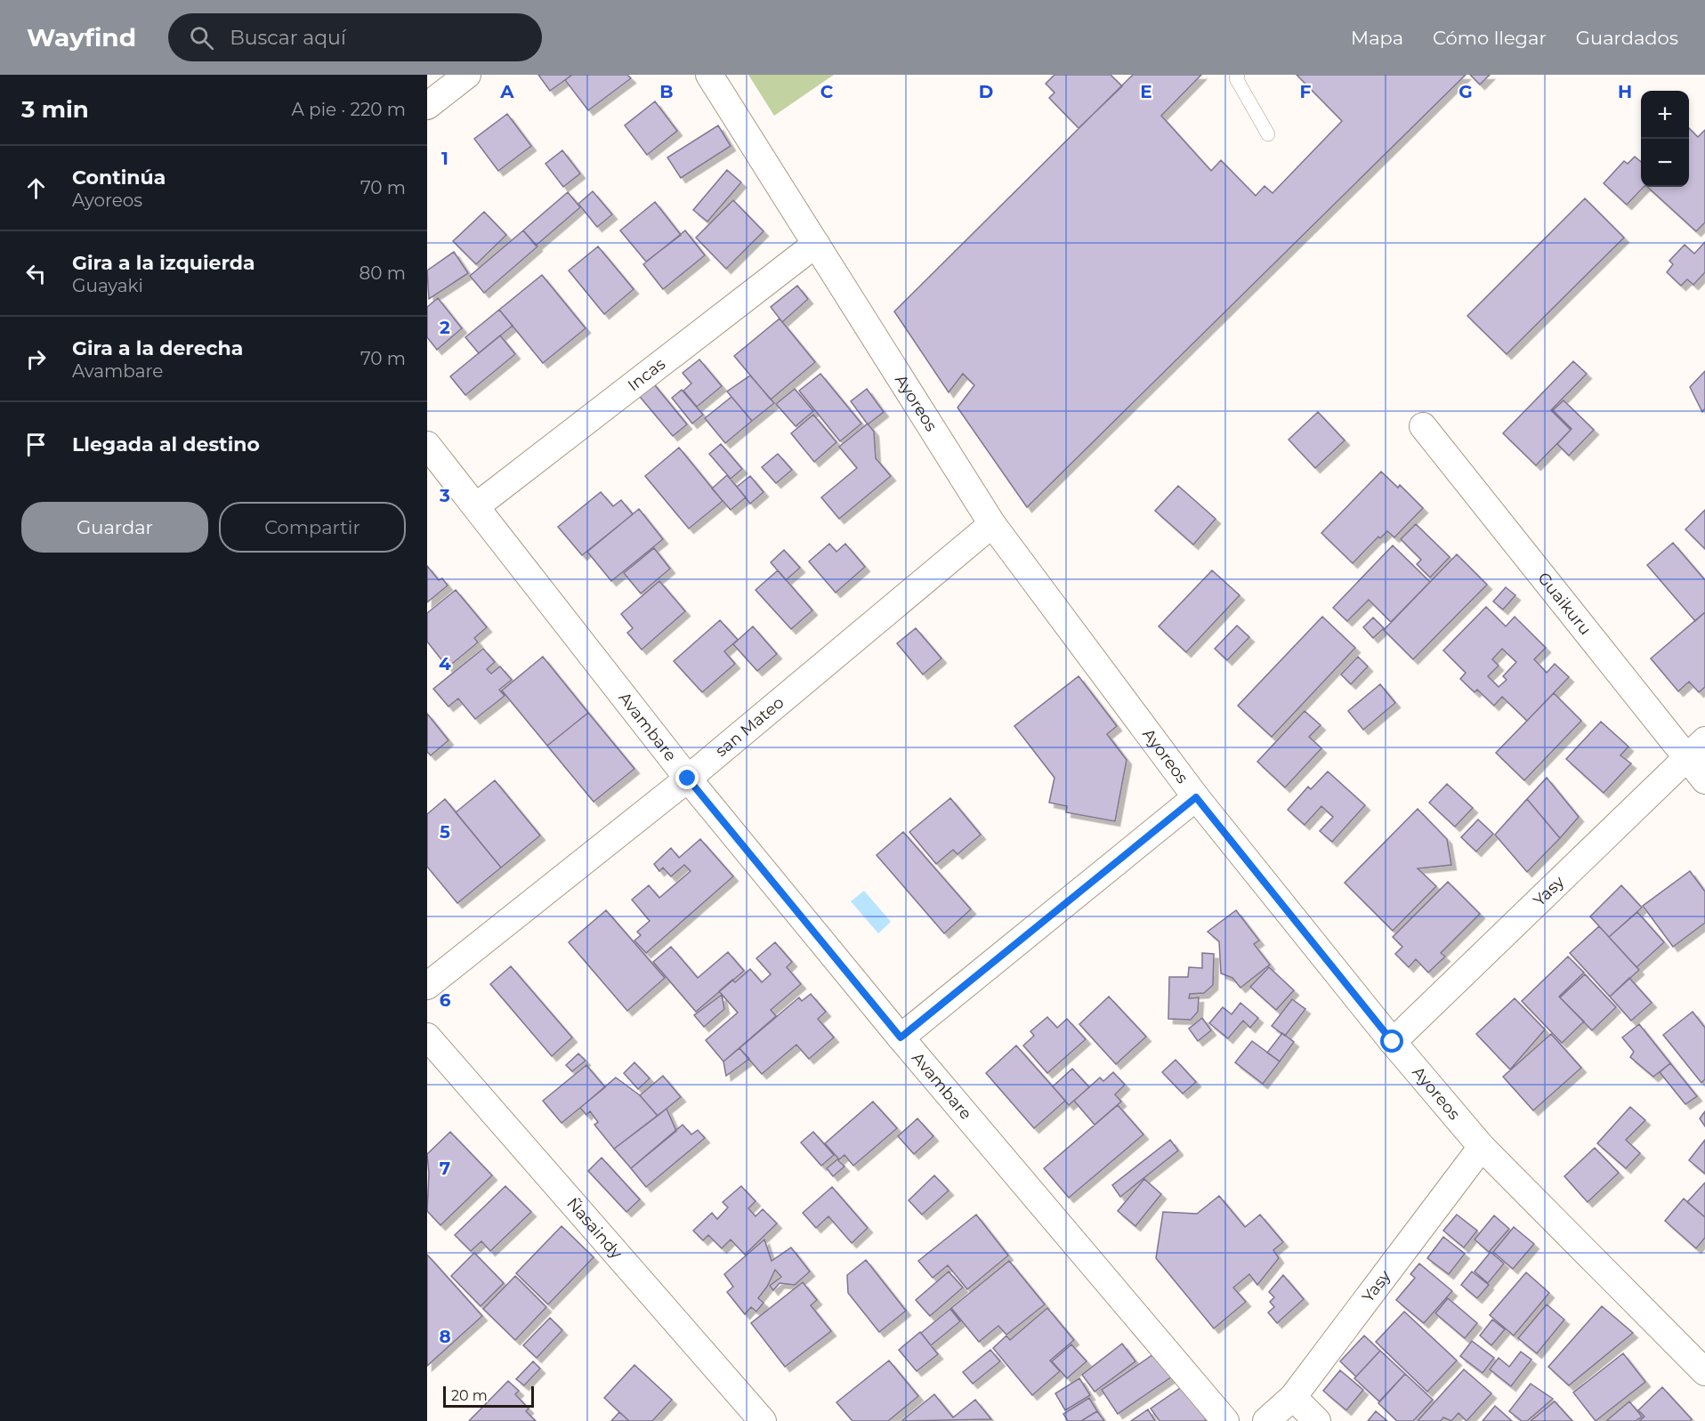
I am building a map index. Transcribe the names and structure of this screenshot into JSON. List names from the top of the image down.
{
  "streets": {
    "street": [
      "Incas",
      "Ayoreos",
      "Guaikuru",
      "Avambare",
      "san Mateo",
      "Yasy",
      "Ñasaindy"
    ]
  },
  "crossings": [
    ["Incas", "Ayoreos"],
    ["Incas", "Avambare"],
    ["Ayoreos", "san Mateo"],
    ["Ayoreos", "Yasy"],
    ["Guaikuru", "Yasy"],
    ["Avambare", "san Mateo"]
  ],
  "scale_bar": "20 m",
  "page": {
    "header": "Wayfind",
    "search": "Buscar aquí",
    "nav": ["Mapa", "Cómo llegar", "Guardados"],
    "heading": ["3 min", "A pie · 220 m"],
    "map_buttons": ["+", "−"],
    "list": [
      ["Continúa", "Ayoreos", "70 m"],
      ["Gira a la izquierda", "Guayaki", "80 m"],
      ["Gira a la derecha", "Avambare", "70 m"],
      "Llegada al destino"
    ],
    "buttons": ["Guardar", "Compartir"],
    "scale": "20 m"
  },
  "grid": {
    "columns": [
      "A",
      "B",
      "C",
      "D",
      "E",
      "F",
      "G",
      "H"
    ],
    "rows": [
      "1",
      "2",
      "3",
      "4",
      "5",
      "6",
      "7",
      "8"
    ]
  }
}
